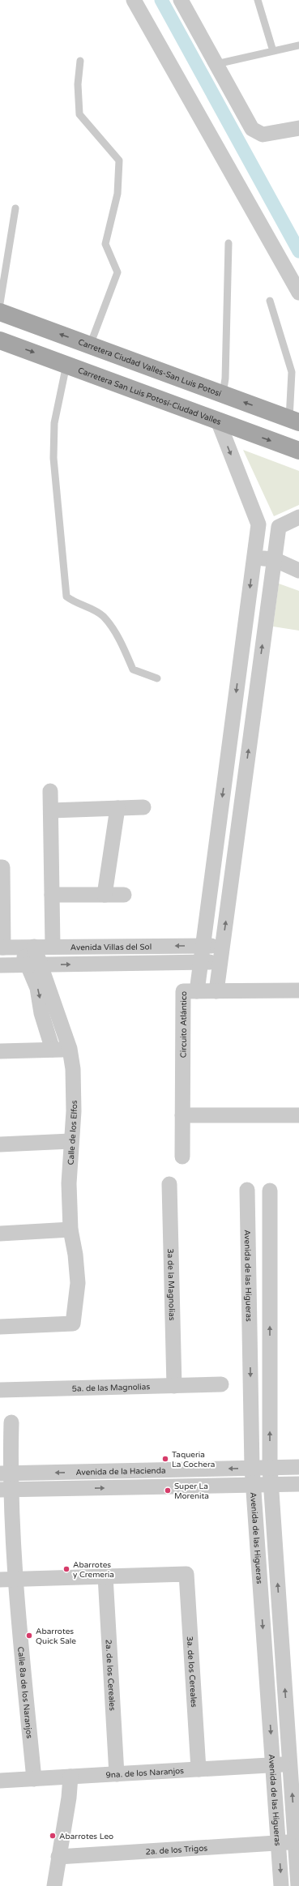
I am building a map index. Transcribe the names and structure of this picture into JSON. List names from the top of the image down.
{
  "streets": {
    "main road": ["Carretera Ciudad Valles-San Luis Potosí", "Carretera San Luis Potosí-Ciudad Valles"],
    "street": [
      "Avenida Villas del Sol",
      "Circuito Atlántico",
      "Calle de los Elfos",
      "Avenida de las Higueras",
      "3a de la Magnolias",
      "5a. de las Magnolias",
      "Avenida de la Hacienda",
      "3a. de los Cereales",
      "2a. de los Cereales",
      "Calle 8a de los Naranjos",
      "9na. de los Naranjos",
      "2a. de los Trigos"
    ]
  },
  "crossings": [
    ["Avenida Villas del Sol", "Calle de los Elfos"],
    ["Avenida de las Higueras", "Avenida de la Hacienda"],
    ["Avenida de las Higueras", "9na. de los Naranjos"],
    ["Avenida de las Higueras", "2a. de los Trigos"],
    ["3a de la Magnolias", "5a. de las Magnolias"],
    ["Avenida de la Hacienda", "Calle 8a de los Naranjos"],
    ["3a. de los Cereales", "2a. de los Cereales"],
    ["3a. de los Cereales", "9na. de los Naranjos"],
    ["2a. de los Cereales", "9na. de los Naranjos"],
    ["Calle 8a de los Naranjos", "9na. de los Naranjos"]
  ],
  "one_way": ["Carretera Ciudad Valles-San Luis Potosí", "Carretera San Luis Potosí-Ciudad Valles"],
  "places": [
    "Taqueria La Cochera",
    "Super La Morenita",
    "Abarrotes y Cremeria",
    "Abarrotes Quick Sale",
    "Abarrotes Leo"
  ]
}
